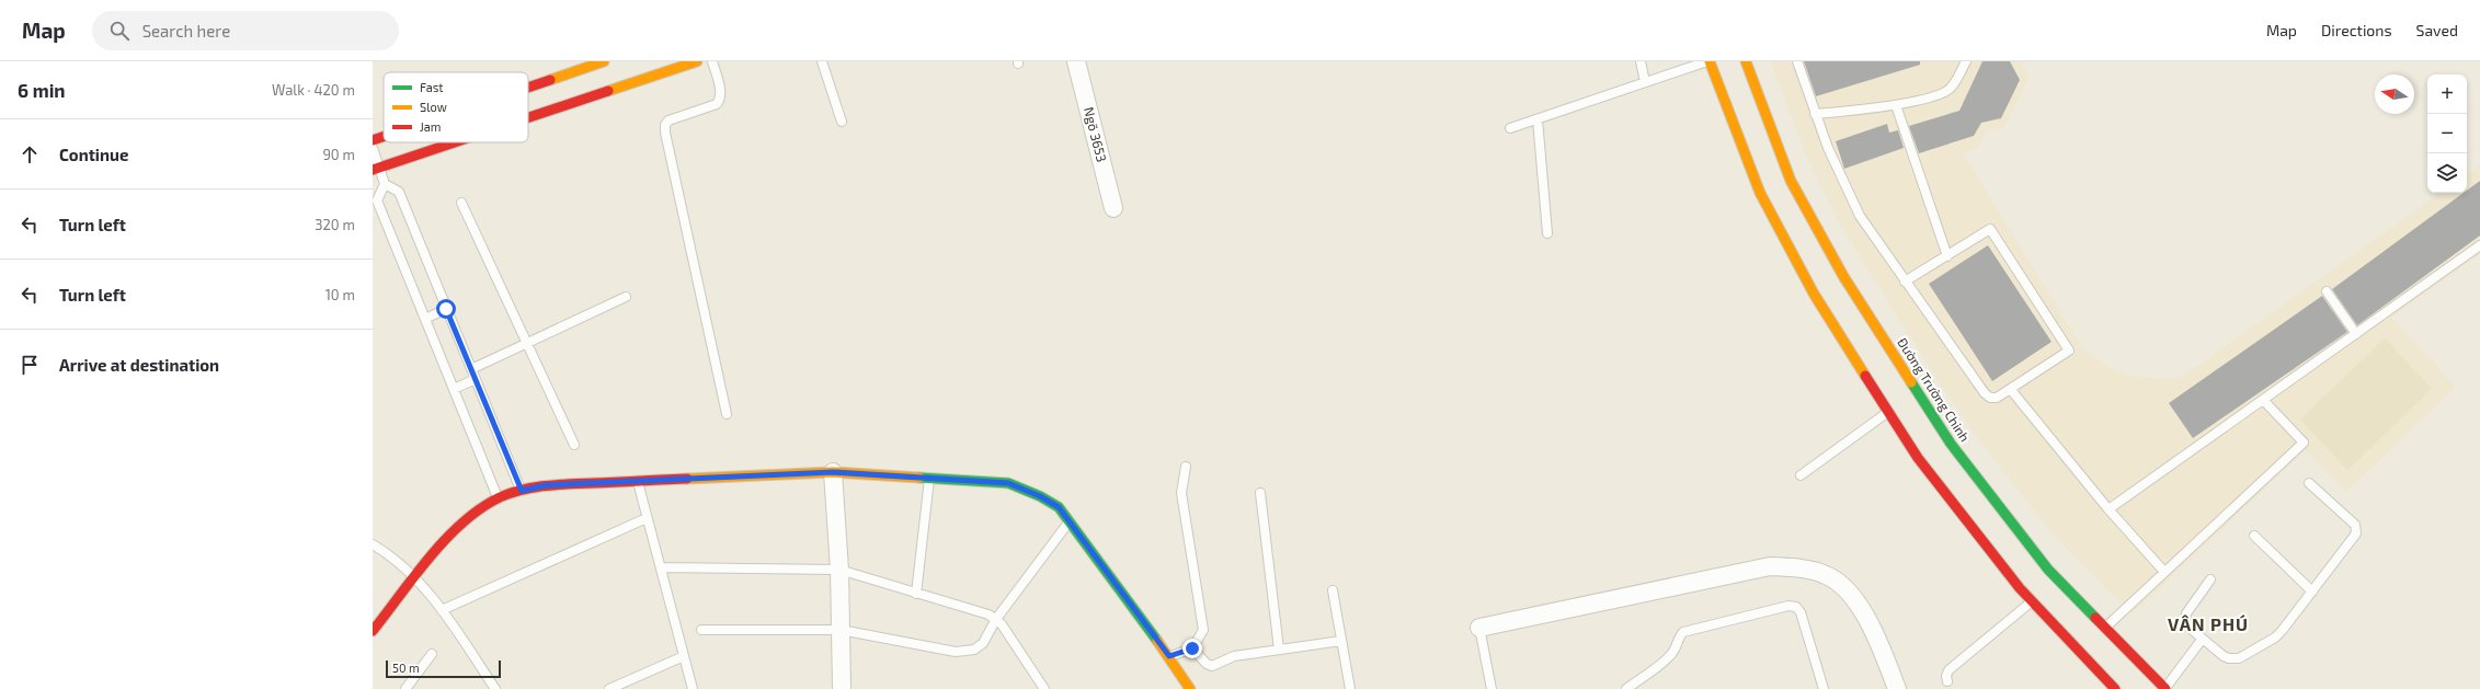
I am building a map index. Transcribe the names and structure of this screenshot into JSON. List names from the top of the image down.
{
  "streets": {
    "main road": ["Đường Trường Chinh"],
    "street": ["Ngõ 3653"]
  },
  "districts": ["VÂN PHÚ"],
  "legend": ["Fast", "Slow", "Jam"],
  "scale_bar": "50 m",
  "north": "left",
  "page": {
    "header": "Map",
    "search": "Search here",
    "nav": ["Map", "Directions", "Saved"],
    "heading": ["6 min", "Walk · 420 m"],
    "map_buttons": ["+", "−"],
    "list": [
      ["Continue", "90 m"],
      ["Turn left", "320 m"],
      ["Turn left", "10 m"],
      "Arrive at destination"
    ],
    "scale": "50 m"
  }
}
